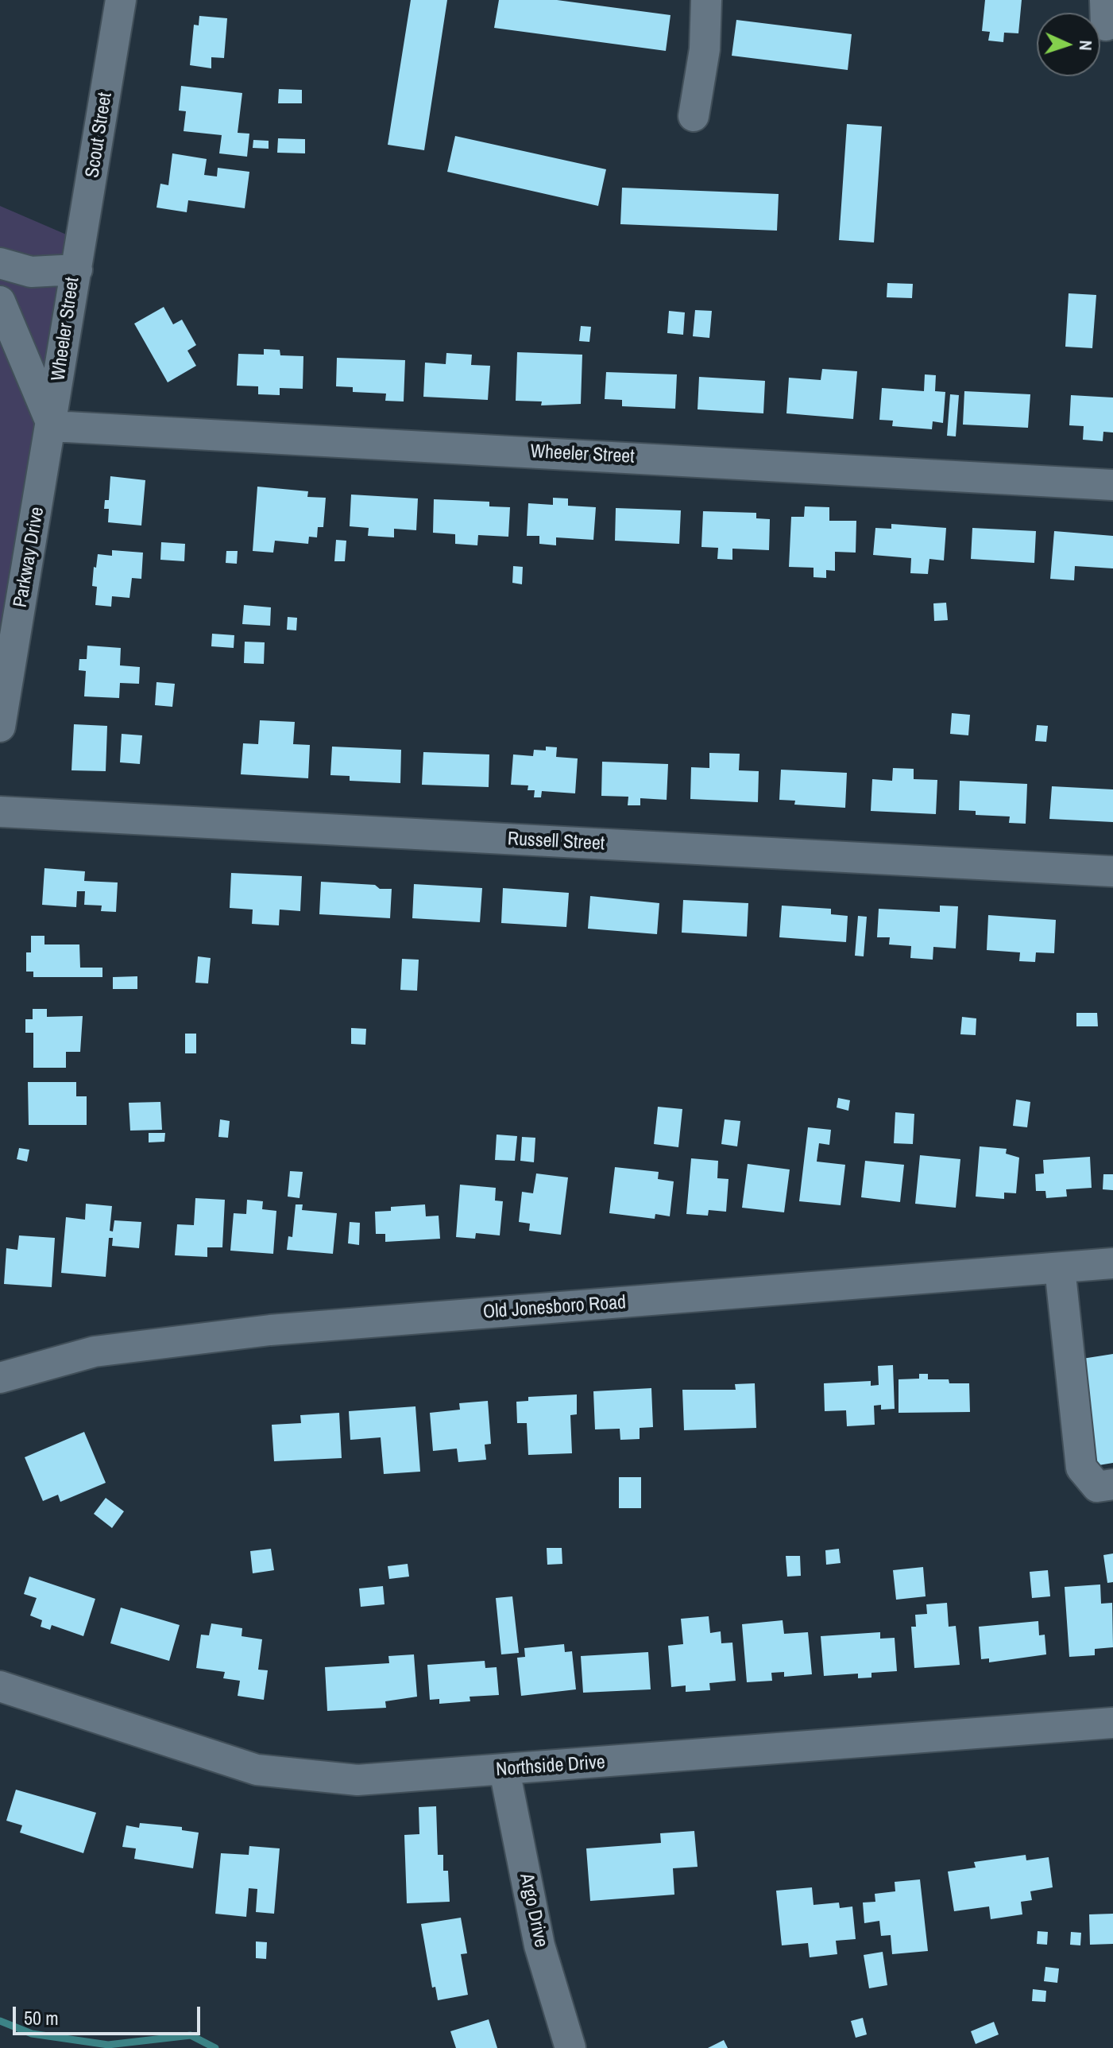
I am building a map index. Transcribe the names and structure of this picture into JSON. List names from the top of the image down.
{
  "streets": {
    "street": [
      "Scout Street",
      "Wheeler Street",
      "Parkway Drive",
      "Russell Street",
      "Old Jonesboro Road",
      "Northside Drive",
      "Argo Drive"
    ]
  },
  "crossings": [
    ["Scout Street", "Wheeler Street"],
    ["Wheeler Street", "Parkway Drive"],
    ["Northside Drive", "Argo Drive"]
  ],
  "scale_bar": "50 m",
  "north": "right"
}
